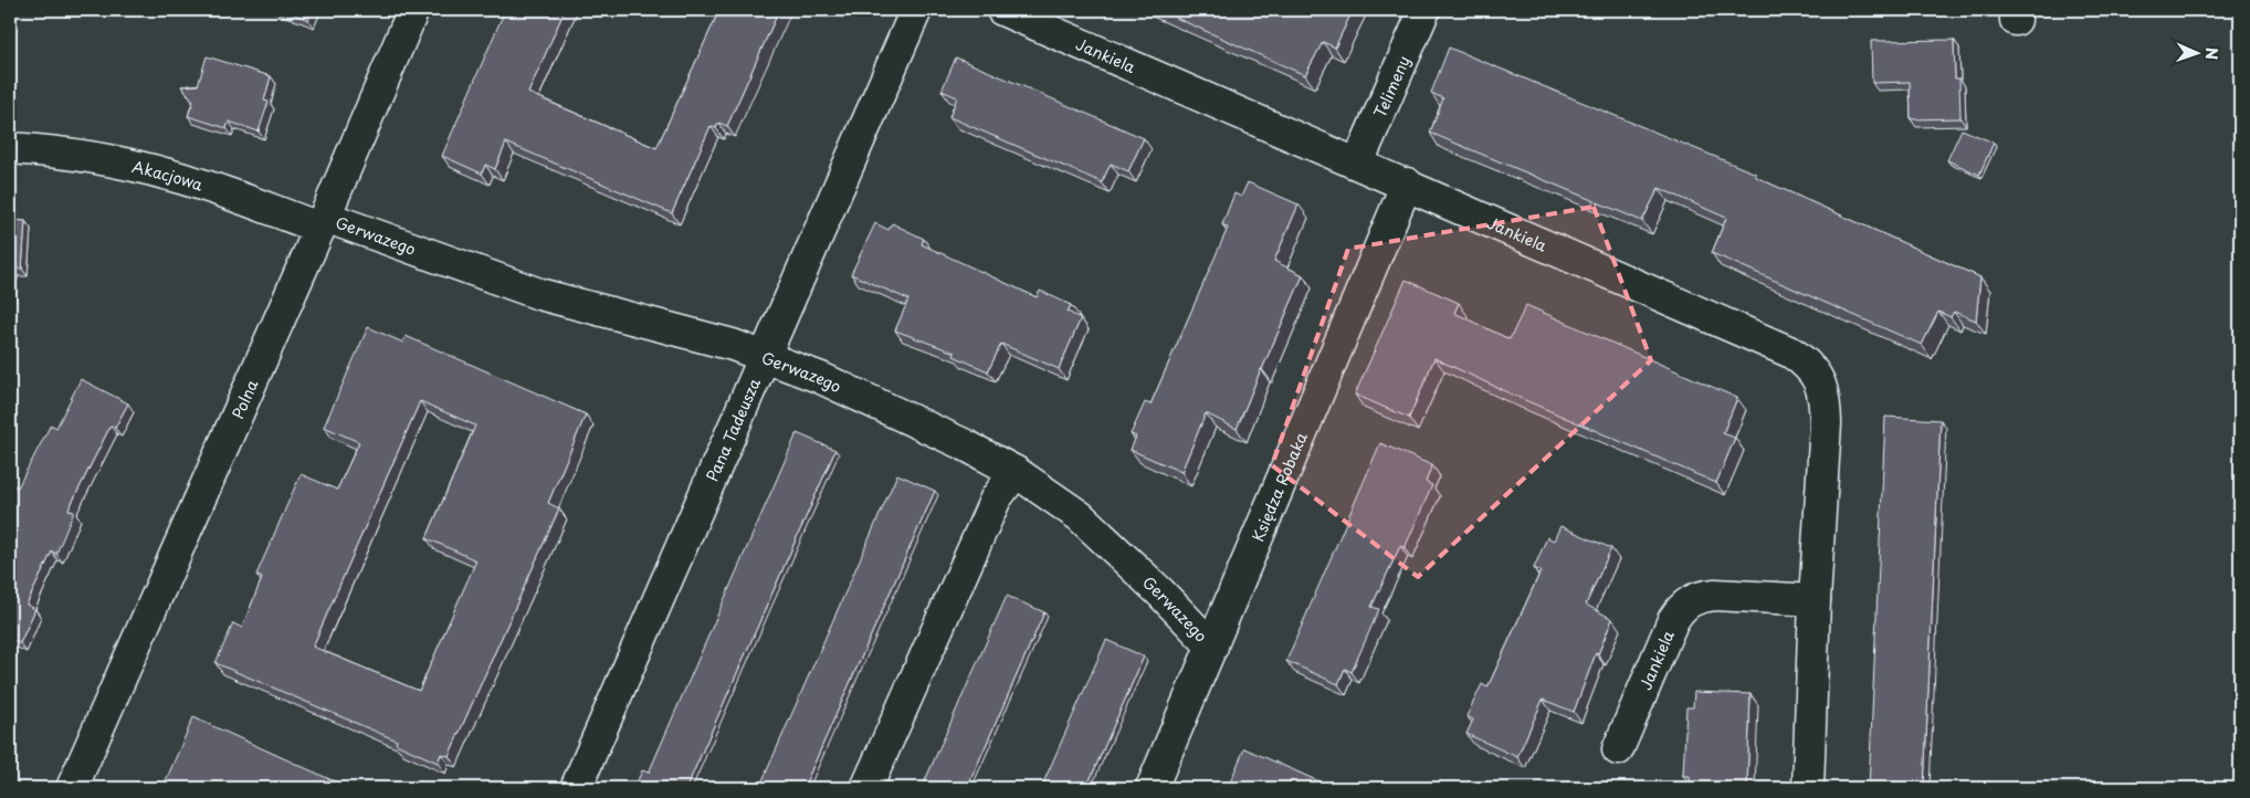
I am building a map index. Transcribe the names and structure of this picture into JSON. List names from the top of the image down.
{
  "streets": {
    "street": [
      "Jankiela",
      "Telimeny",
      "Akacjowa",
      "Gerwazego",
      "Polna",
      "Pana Tadeusza",
      "Księdza Robaka"
    ]
  },
  "crossings": [
    ["Jankiela", "Telimeny"],
    ["Jankiela", "Księdza Robaka"],
    ["Akacjowa", "Gerwazego"],
    ["Akacjowa", "Polna"],
    ["Gerwazego", "Polna"],
    ["Gerwazego", "Pana Tadeusza"],
    ["Gerwazego", "Księdza Robaka"]
  ],
  "north": "right"
}
